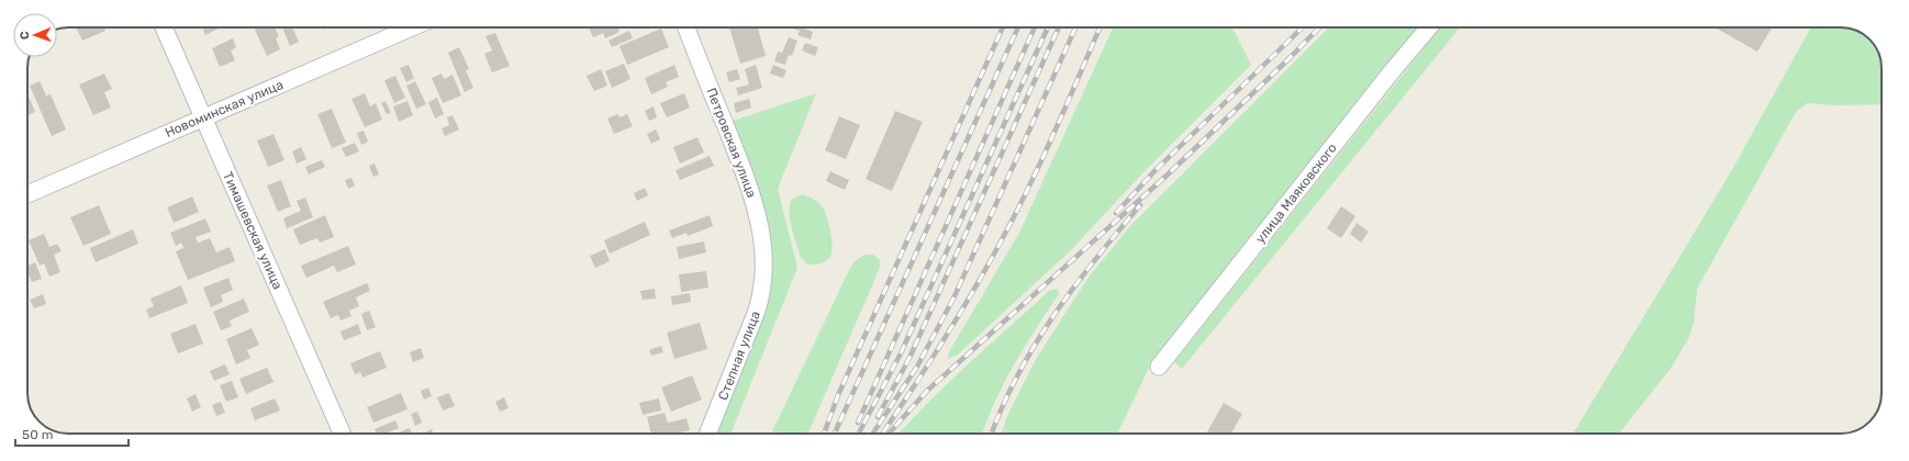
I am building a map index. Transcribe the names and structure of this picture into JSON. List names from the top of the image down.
{
  "streets": {
    "street": [
      "Новоминская улица",
      "Петровская улица",
      "улица Маяковского",
      "Тимашевская улица",
      "Степная улица"
    ]
  },
  "crossings": [
    ["Новоминская улица", "Тимашевская улица"],
    ["Петровская улица", "Степная улица"]
  ],
  "scale_bar": "50 m",
  "north": "left"
}
